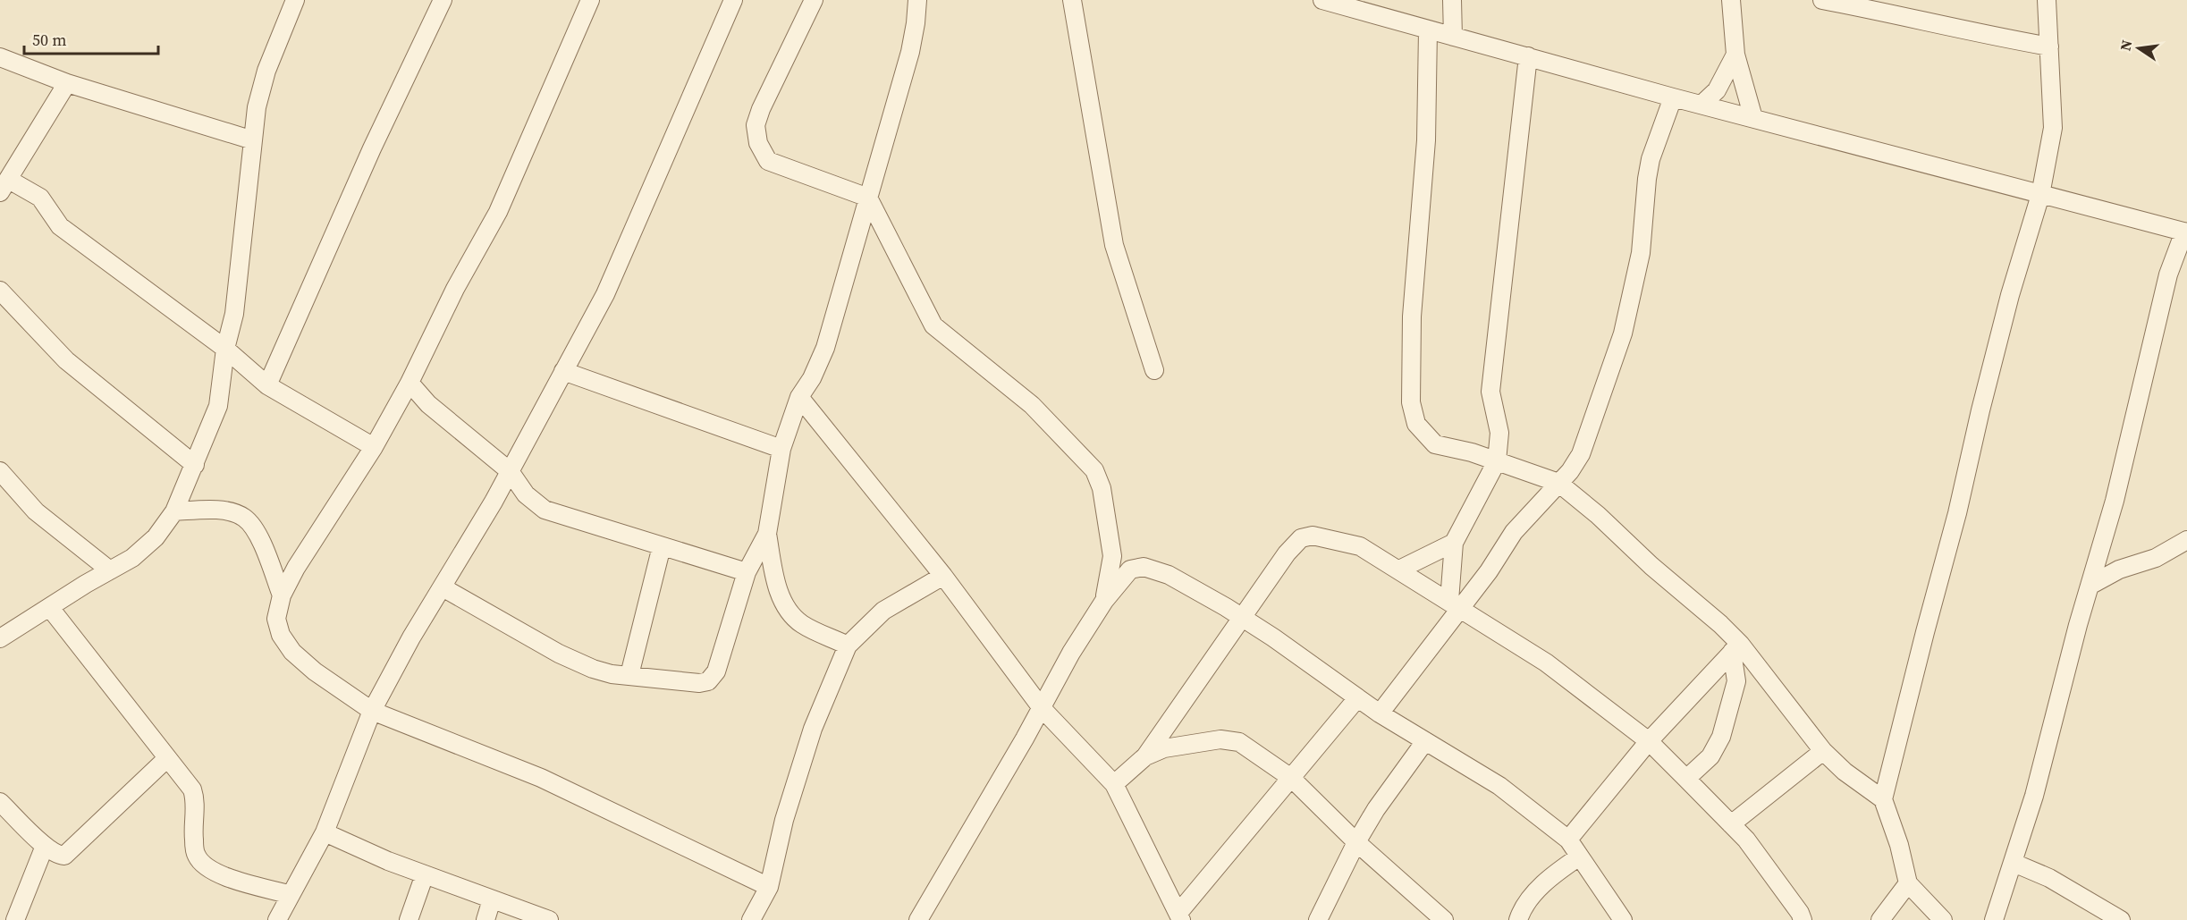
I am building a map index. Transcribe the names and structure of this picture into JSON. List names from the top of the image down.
{
  "scale_bar": "50 m",
  "north": "left"
}
